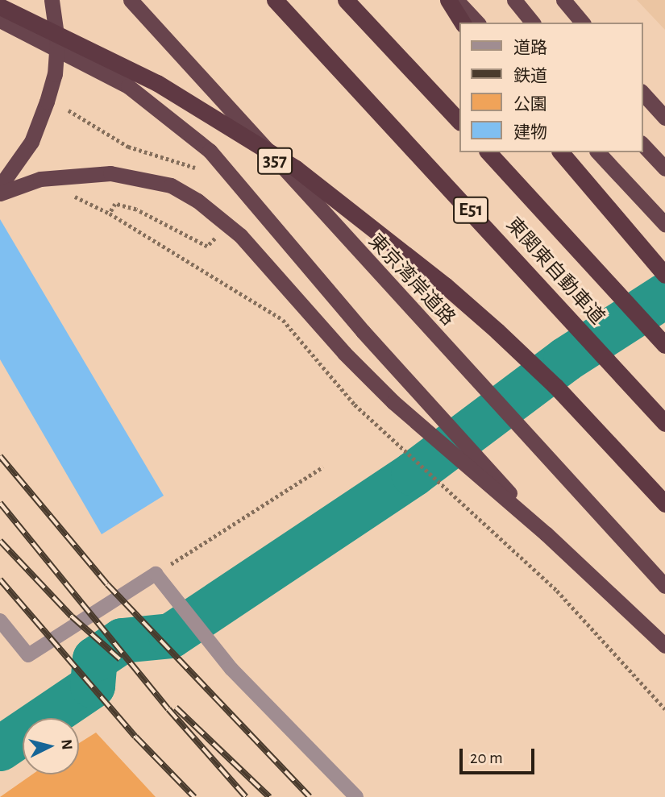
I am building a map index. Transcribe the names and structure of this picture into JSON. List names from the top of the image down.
{
  "streets": {
    "highway": [
      "357",
      "E51",
      "東関東自動車道",
      "東京湾岸道路"
    ]
  },
  "legend": [
    "道路",
    "鉄道",
    "公園",
    "建物"
  ],
  "scale_bar": "20 m",
  "north": "right"
}
